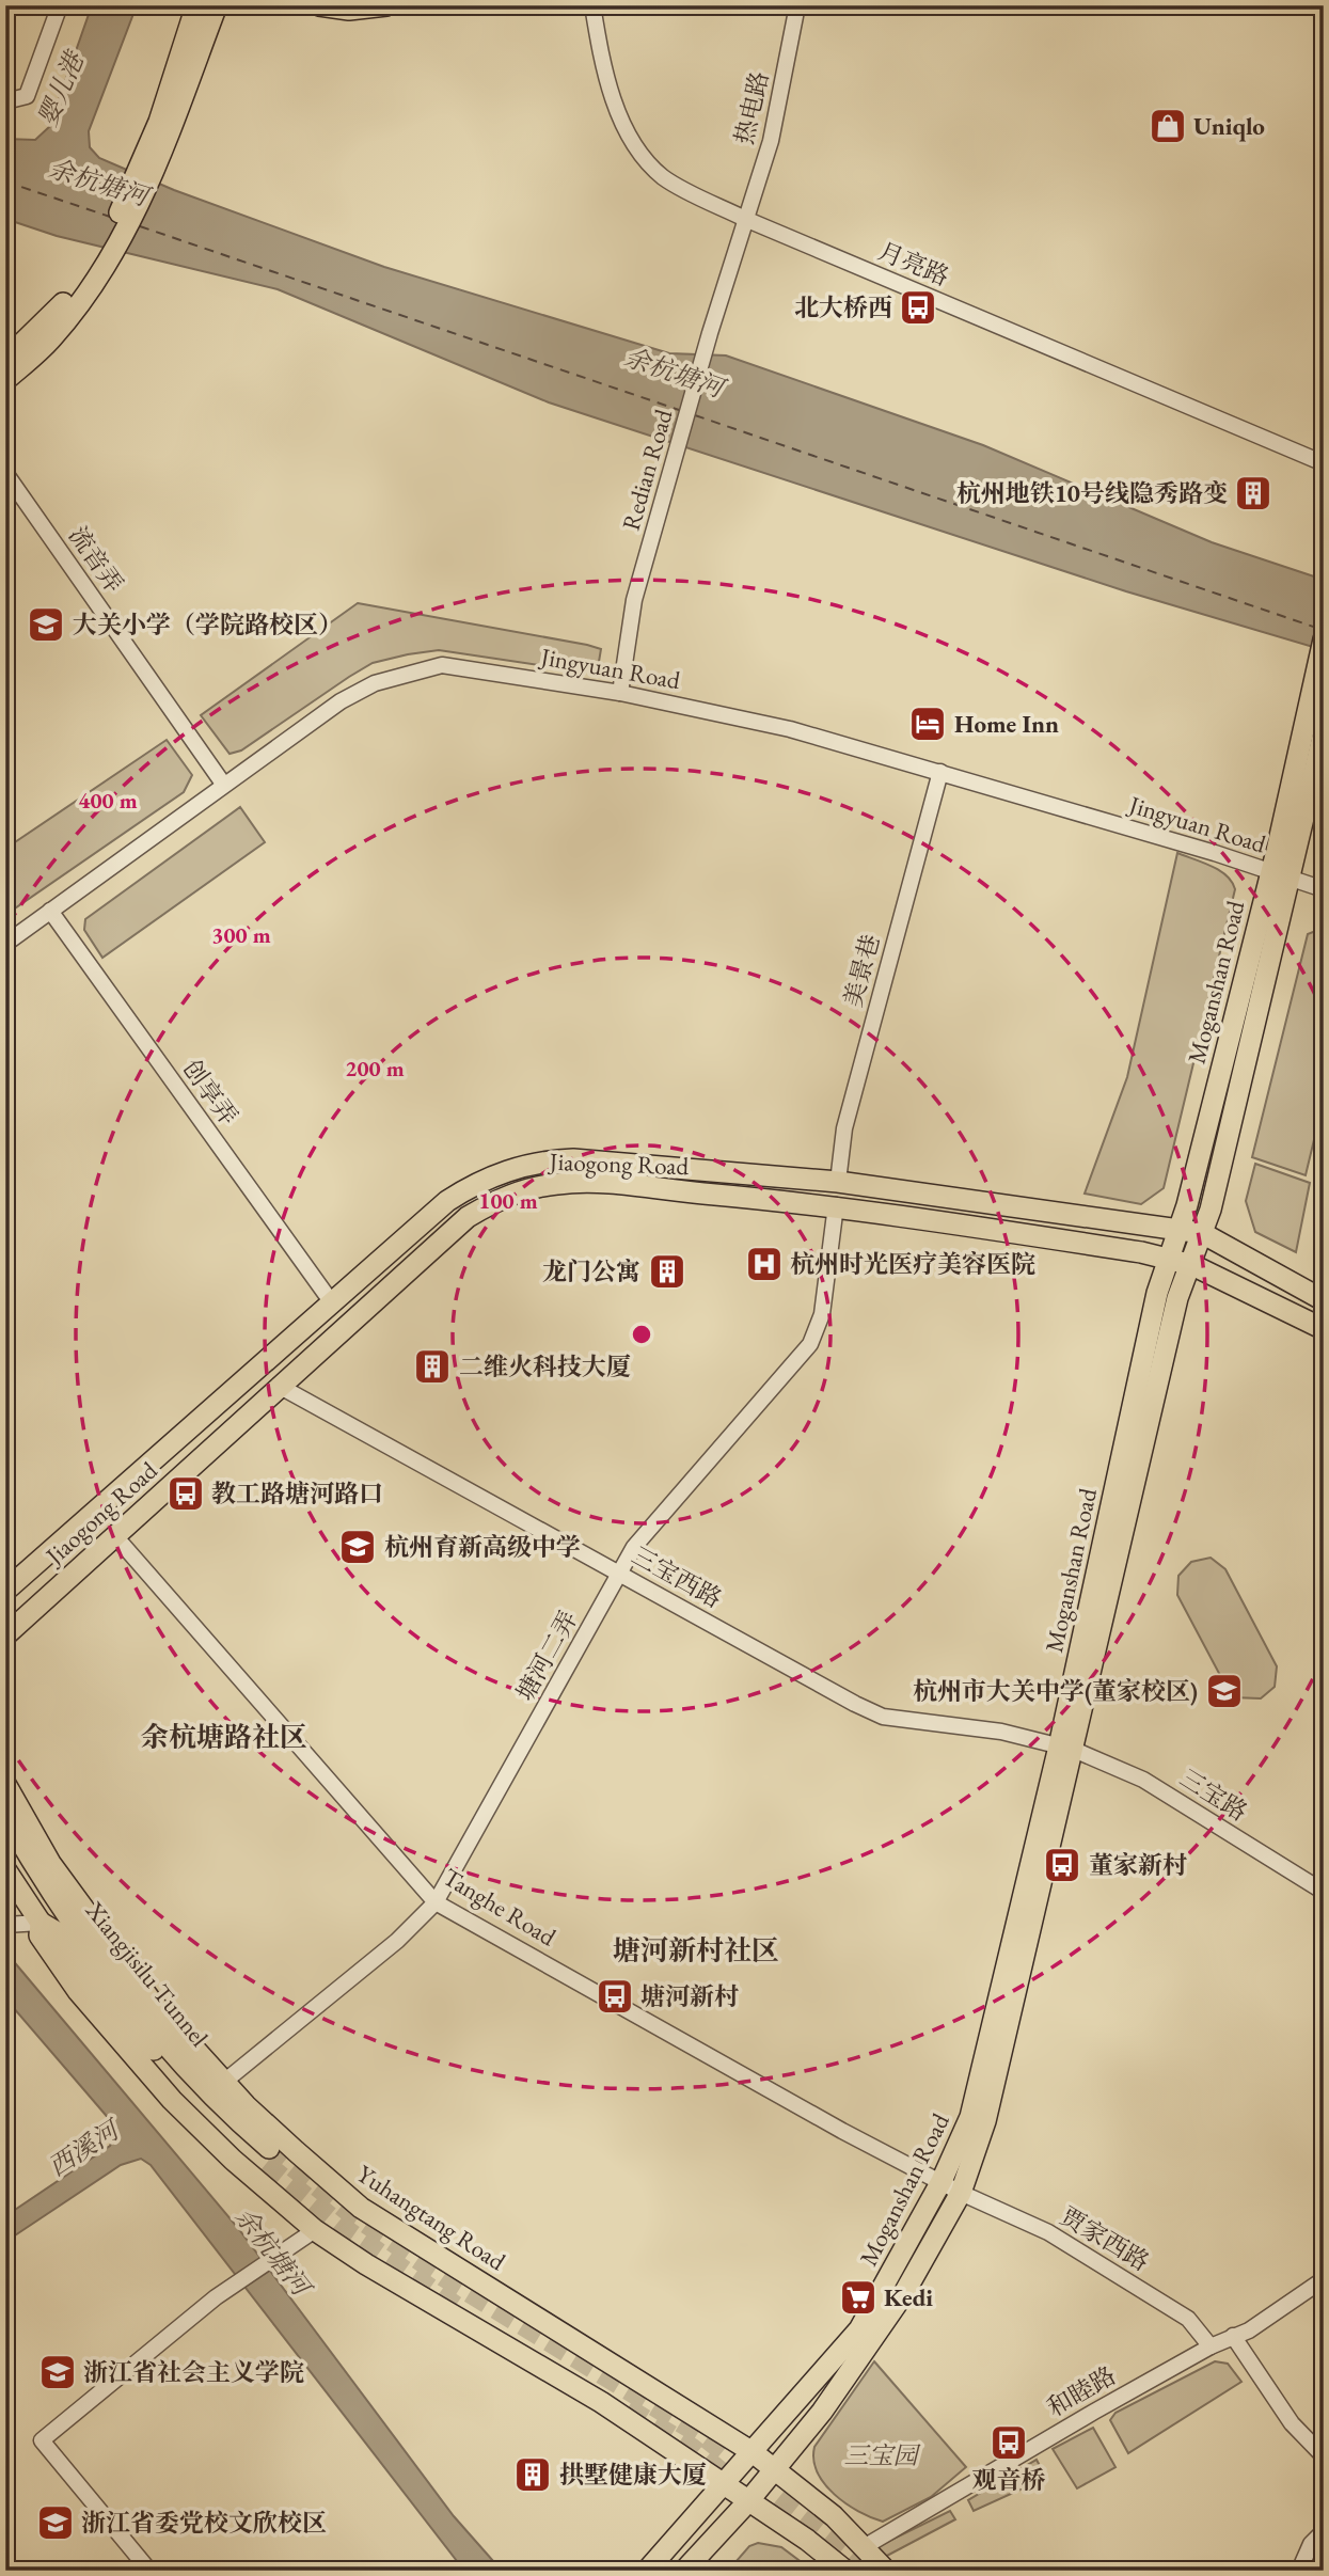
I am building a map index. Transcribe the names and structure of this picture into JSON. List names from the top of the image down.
{
  "streets": {
    "main road": [
      "Moganshan Road",
      "Jiaogong Road",
      "Xiangjisilu Tunnel",
      "Yuhangtang Road"
    ],
    "street": [
      "热电路",
      "月亮路",
      "Redian Road",
      "流音弄",
      "Jingyuan Road",
      "美景巷",
      "创享弄",
      "三宝西路",
      "塘河二弄",
      "三宝路",
      "Tanghe Road",
      "贾家西路",
      "和睦路"
    ]
  },
  "crossings": [
    ["热电路", "月亮路"],
    ["热电路", "Redian Road"],
    ["月亮路", "Redian Road"],
    ["Redian Road", "Jingyuan Road"],
    ["流音弄", "Jingyuan Road"],
    ["Jingyuan Road", "美景巷"],
    ["Jingyuan Road", "Moganshan Road"],
    ["Jingyuan Road", "创享弄"],
    ["美景巷", "Jiaogong Road"],
    ["Moganshan Road", "Jiaogong Road"],
    ["Moganshan Road", "三宝西路"],
    ["Moganshan Road", "三宝路"],
    ["Moganshan Road", "Tanghe Road"],
    ["Moganshan Road", "Yuhangtang Road"],
    ["Moganshan Road", "贾家西路"],
    ["创享弄", "Jiaogong Road"],
    ["Jiaogong Road", "三宝西路"],
    ["Jiaogong Road", "塘河二弄"],
    ["Jiaogong Road", "Tanghe Road"],
    ["三宝西路", "塘河二弄"],
    ["三宝西路", "三宝路"],
    ["塘河二弄", "Tanghe Road"],
    ["塘河二弄", "Yuhangtang Road"],
    ["Tanghe Road", "贾家西路"],
    ["Yuhangtang Road", "和睦路"],
    ["贾家西路", "和睦路"]
  ],
  "districts": ["余杭塘路社区", "塘河新村社区"],
  "water": ["婴儿港", "余杭塘河", "西溪河"],
  "parks": ["三宝园"],
  "places": {
    "shop": ["Uniqlo"],
    "bus stop": [
      "北大桥西",
      "教工路塘河路口",
      "董家新村",
      "塘河新村",
      "观音桥"
    ],
    "building": [
      "杭州地铁10号线隐秀路变",
      "龙门公寓",
      "二维火科技大厦",
      "拱墅健康大厦"
    ],
    "school or university": [
      "大关小学（学院路校区）",
      "杭州育新高级中学",
      "杭州市大关中学(董家校区)",
      "浙江省社会主义学院",
      "浙江省委党校文欣校区"
    ],
    "hotel": ["Home Inn"],
    "hospital": ["杭州时光医疗美容医院"],
    "supermarket": ["Kedi"]
  },
  "rings": [
    "400 m",
    "300 m",
    "200 m",
    "100 m"
  ]
}
